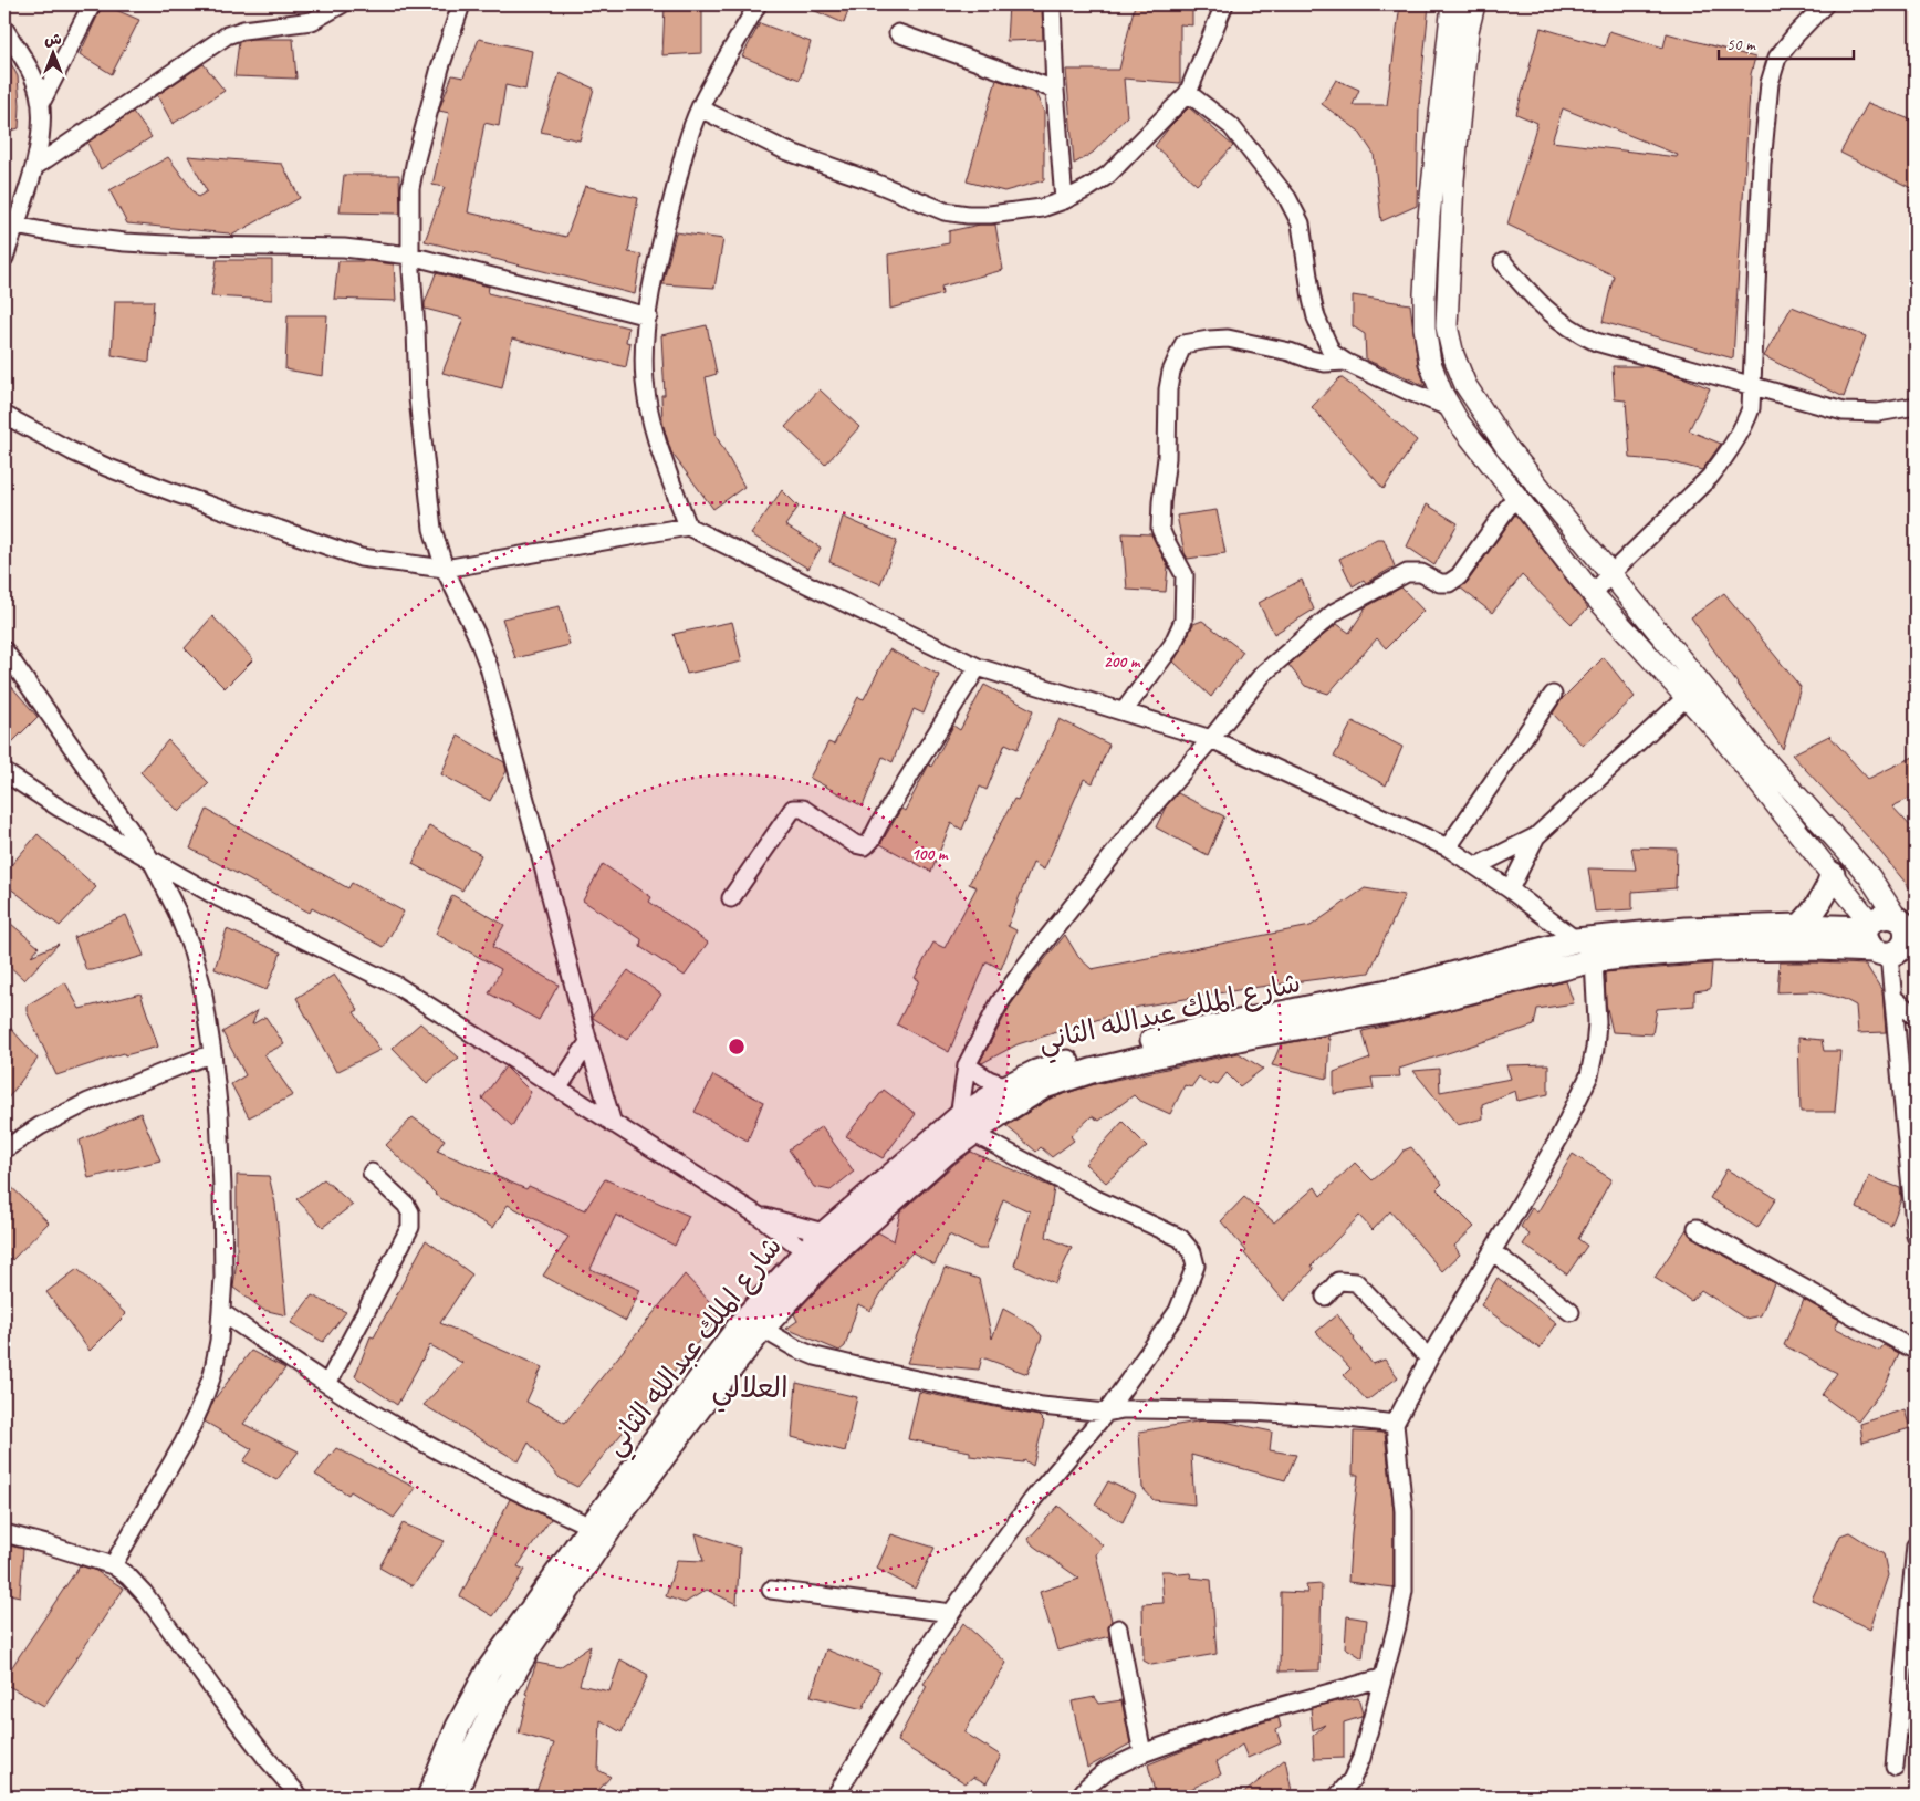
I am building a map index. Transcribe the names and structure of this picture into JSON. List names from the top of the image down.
{
  "streets": {
    "main road": ["شارع الملك عبدالله الثاني"]
  },
  "districts": ["العلالي"],
  "scale_bar": "50 m",
  "north": "top",
  "rings": ["200 m", "100 m"]
}
